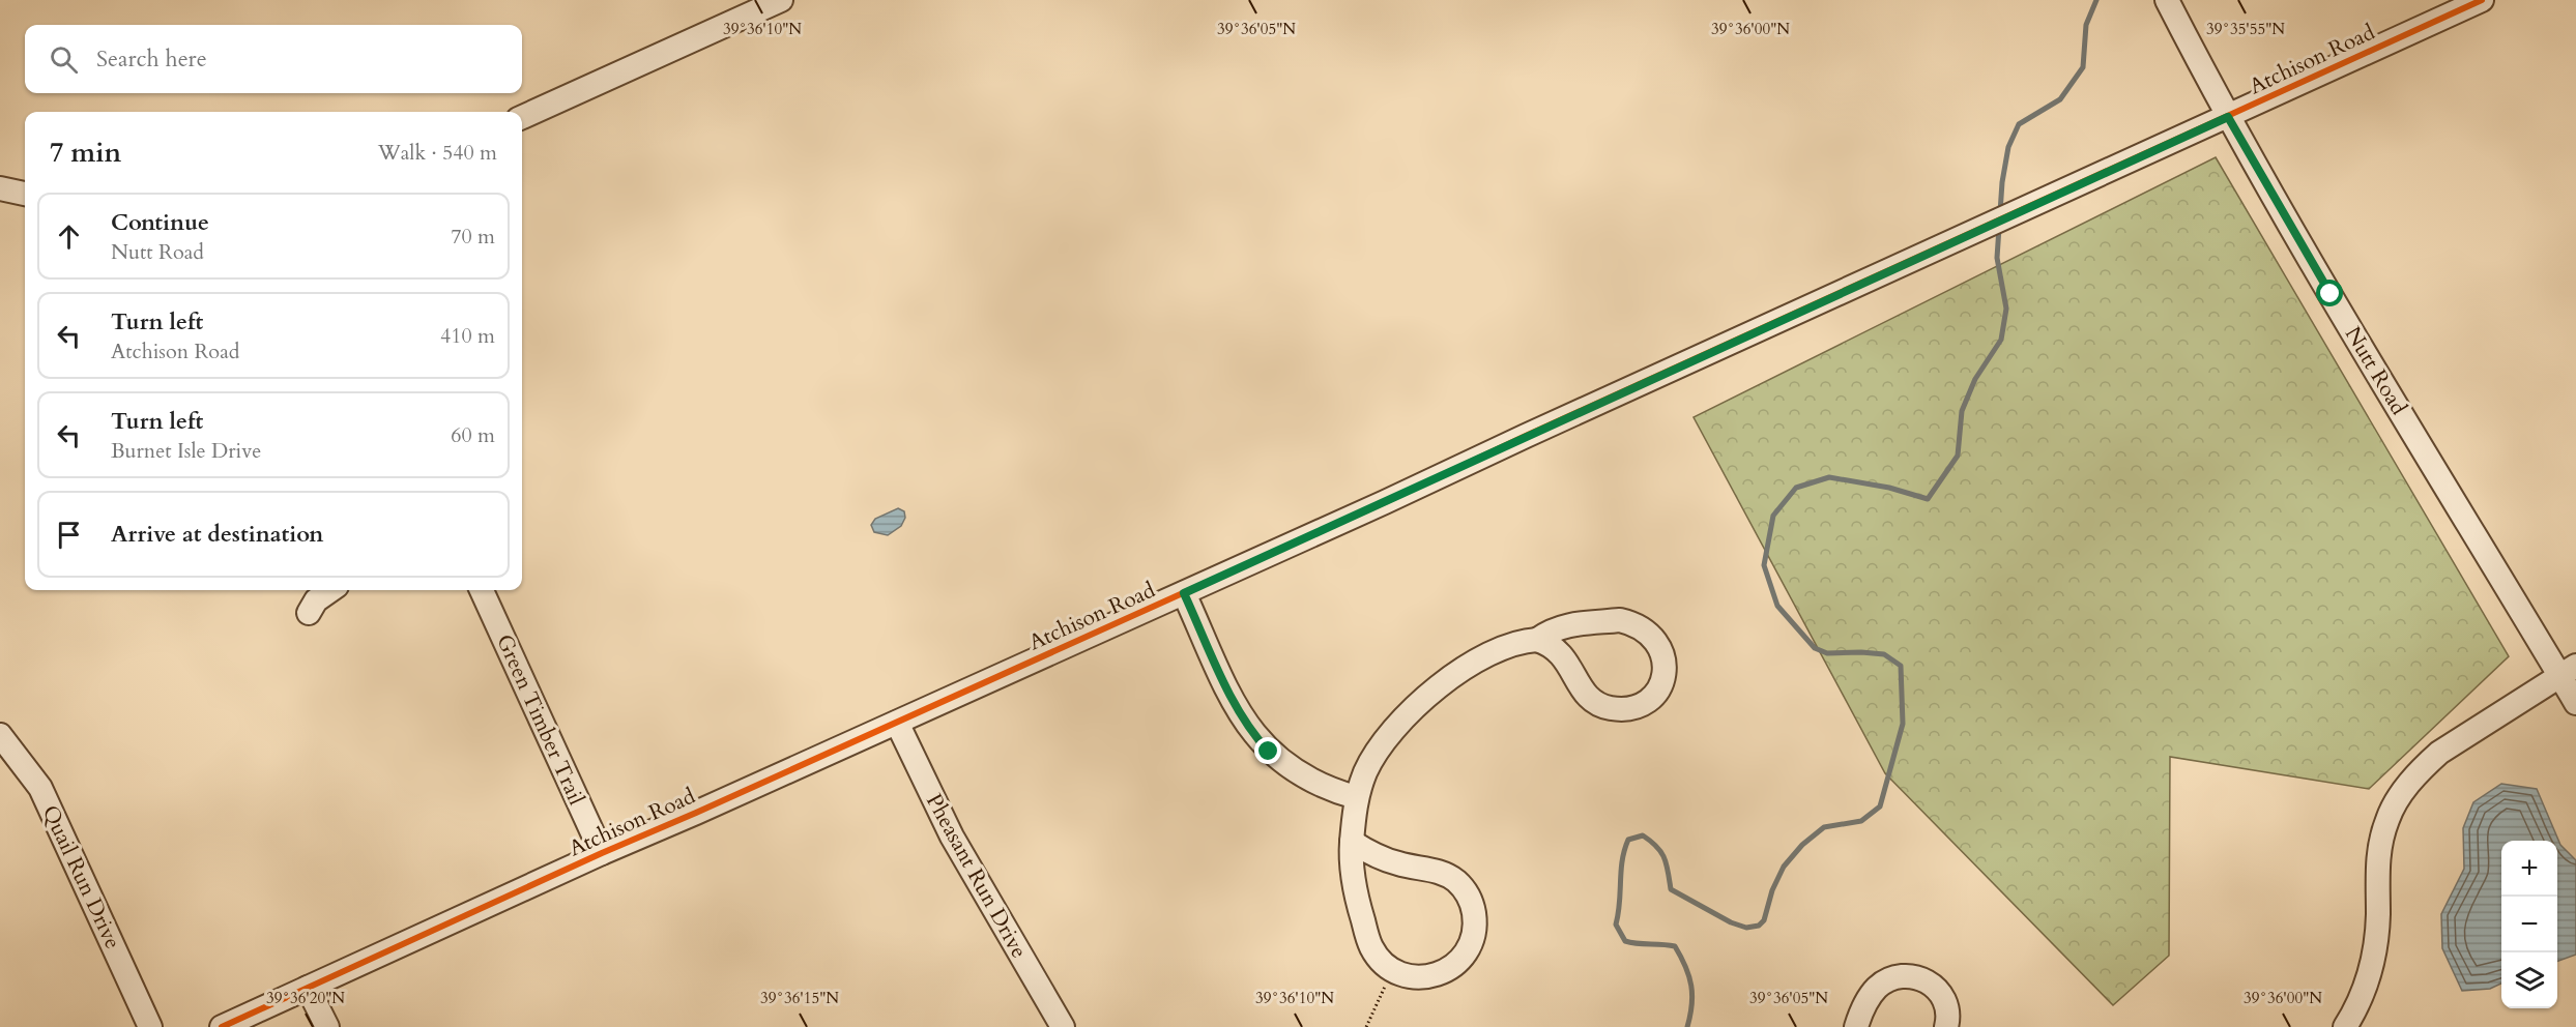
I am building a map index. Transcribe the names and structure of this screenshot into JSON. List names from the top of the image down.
{
  "streets": {
    "street": [
      "Atchison Road",
      "Nutt Road",
      "Green Timber Trail",
      "Pheasant Run Drive",
      "Quail Run Drive"
    ]
  },
  "crossings": [
    ["Atchison Road", "Nutt Road"],
    ["Atchison Road", "Green Timber Trail"],
    ["Atchison Road", "Pheasant Run Drive"]
  ],
  "page": {
    "search": "Search here",
    "heading": ["7 min", "Walk · 540 m"],
    "list": [
      ["Continue", "Nutt Road", "70 m"],
      ["Turn left", "Atchison Road", "410 m"],
      ["Turn left", "Burnet Isle Drive", "60 m"],
      "Arrive at destination"
    ],
    "map_buttons": ["+", "−"]
  },
  "coordinates": [
    "39°36'10\"N",
    "39°36'05\"N",
    "39°36'00\"N",
    "39°35'55\"N",
    "39°36'20\"N",
    "39°36'15\"N"
  ]
}
